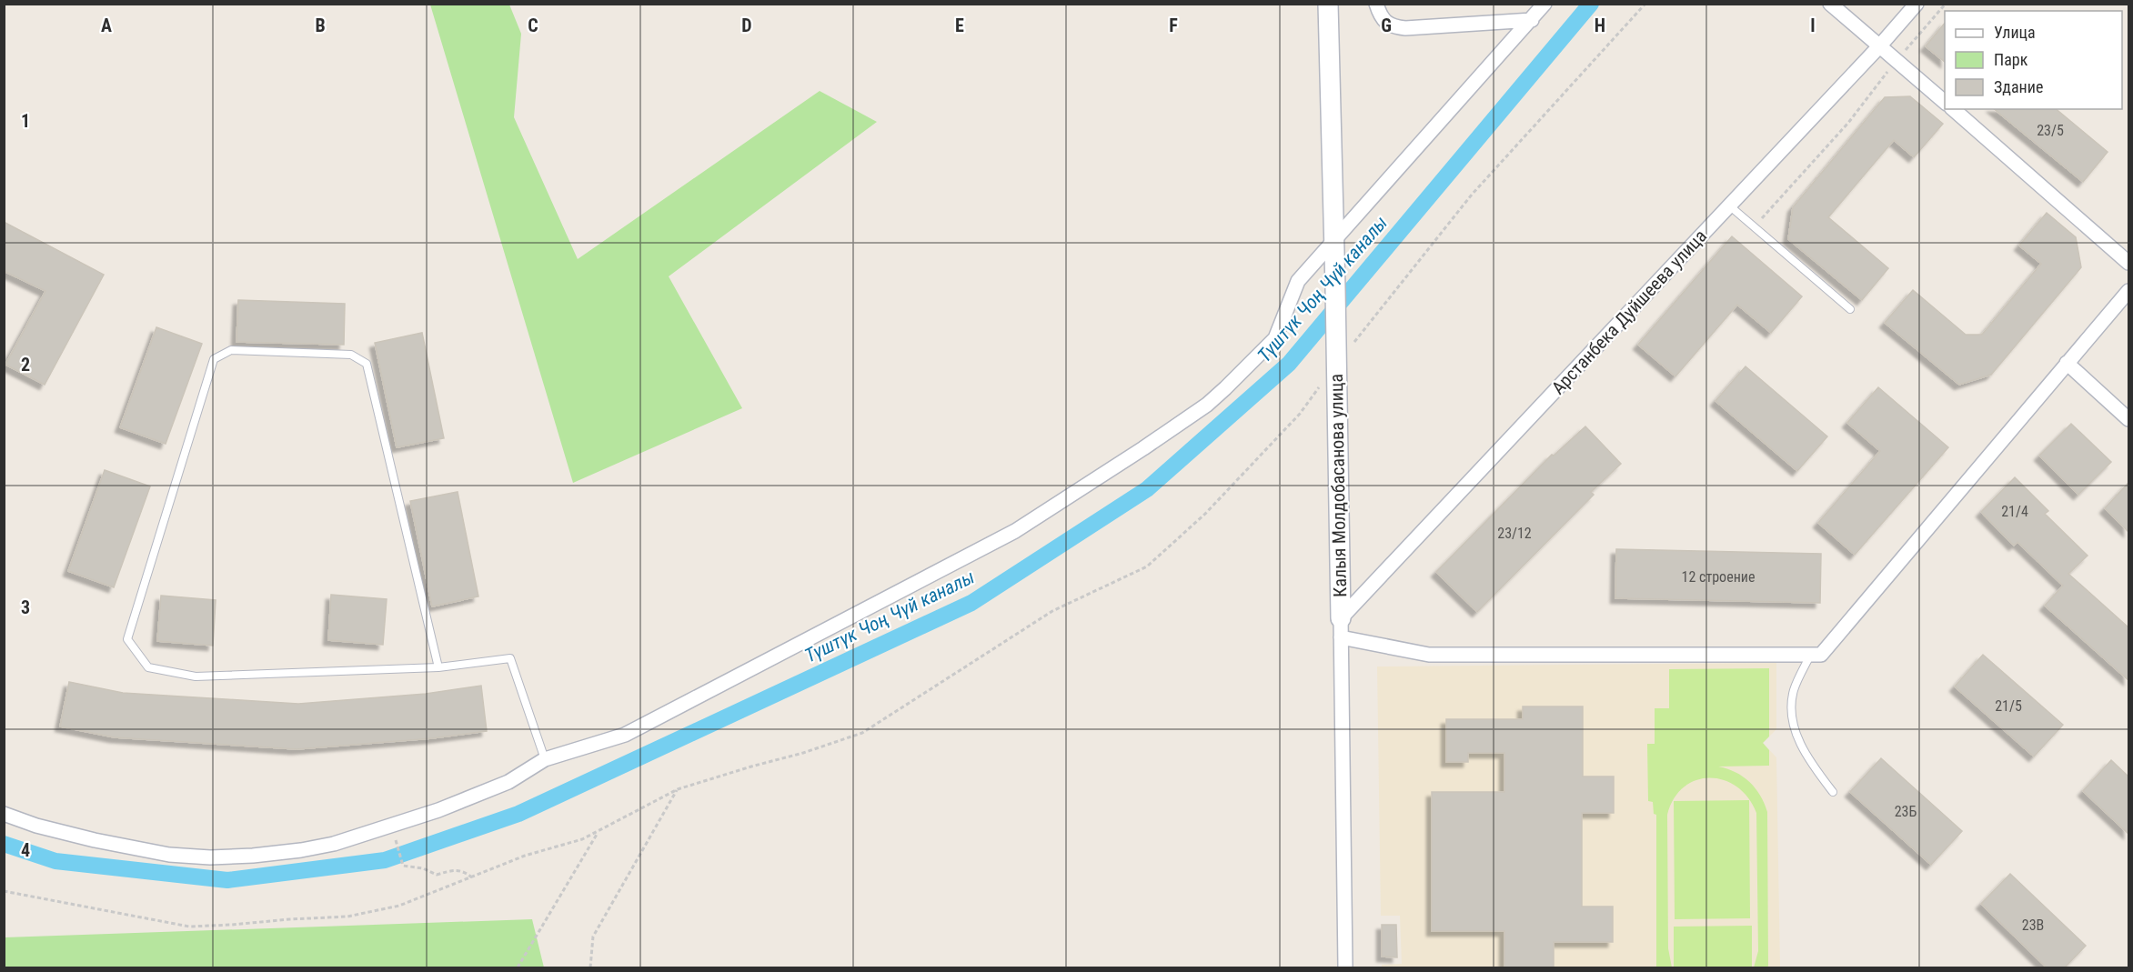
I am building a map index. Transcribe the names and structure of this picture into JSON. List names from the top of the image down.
{
  "streets": {
    "street": ["Арстанбека Дуйшеева улица", "Калыя Молдобасанова улица"]
  },
  "crossings": [
    ["Арстанбека Дуйшеева улица", "Калыя Молдобасанова улица"]
  ],
  "water": ["Түштүк Чоң Чүй каналы"],
  "house_numbers": [
    "23/5",
    "21/4",
    "23/12",
    "12 строение",
    "21/5",
    "23Б",
    "23В"
  ],
  "legend": ["Улица", "Парк", "Здание"],
  "grid": {
    "columns": [
      "A",
      "B",
      "C",
      "D",
      "E",
      "F",
      "G",
      "H",
      "I"
    ],
    "rows": [
      "1",
      "2",
      "3",
      "4"
    ]
  }
}
